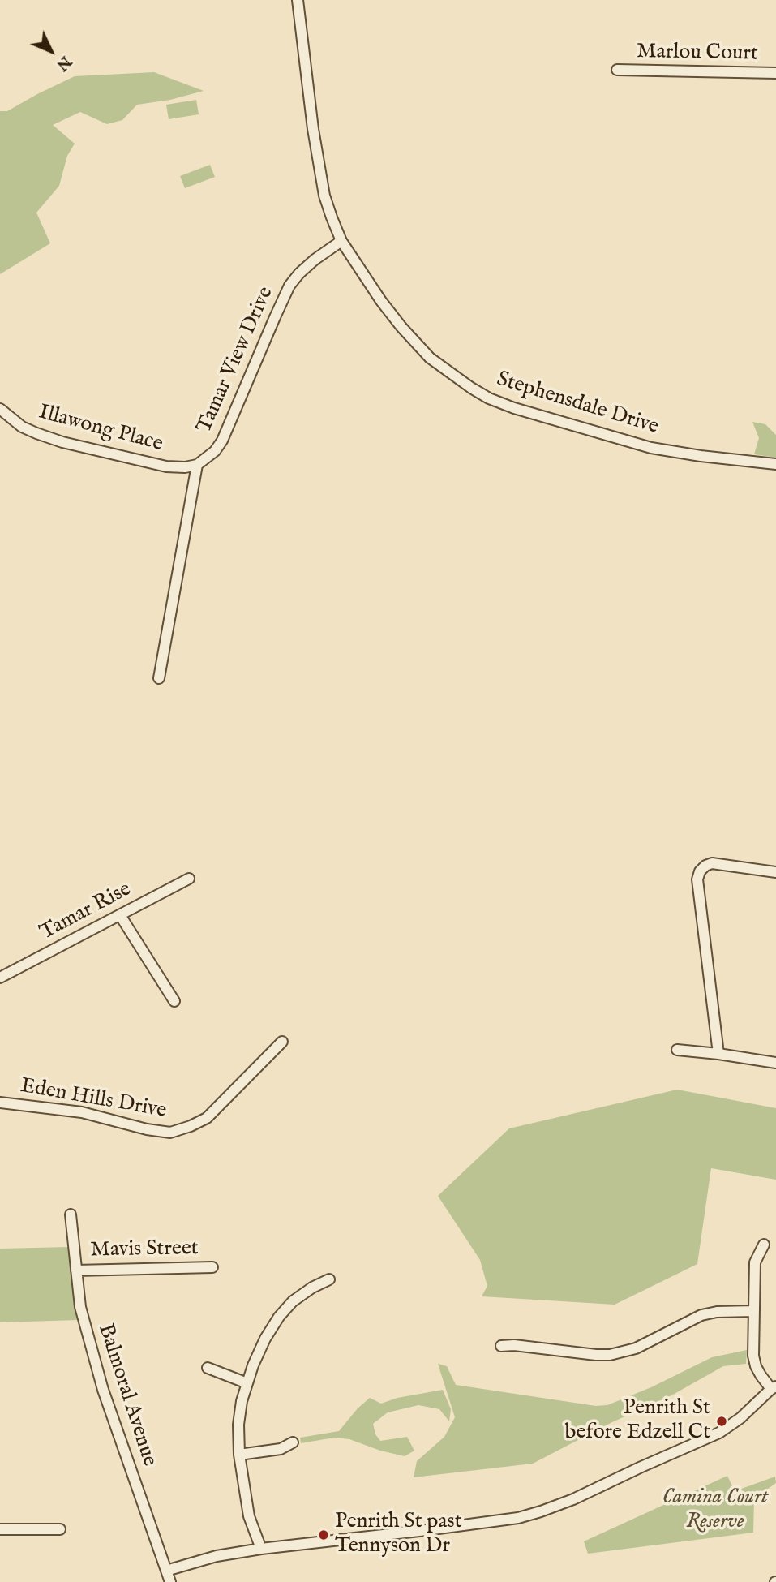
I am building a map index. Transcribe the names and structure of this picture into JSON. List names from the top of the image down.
{
  "streets": {
    "street": [
      "Marlou Court",
      "Tamar View Drive",
      "Stephensdale Drive",
      "Illawong Place",
      "Tamar Rise",
      "Eden Hills Drive",
      "Mavis Street",
      "Balmoral Avenue"
    ]
  },
  "crossings": [
    ["Tamar View Drive", "Stephensdale Drive"],
    ["Tamar View Drive", "Illawong Place"],
    ["Mavis Street", "Balmoral Avenue"]
  ],
  "parks": ["Camina Court Reserve"],
  "places": ["Penrith St before Edzell Ct", "Penrith St past Tennyson Dr"],
  "north": "bottom right"
}
